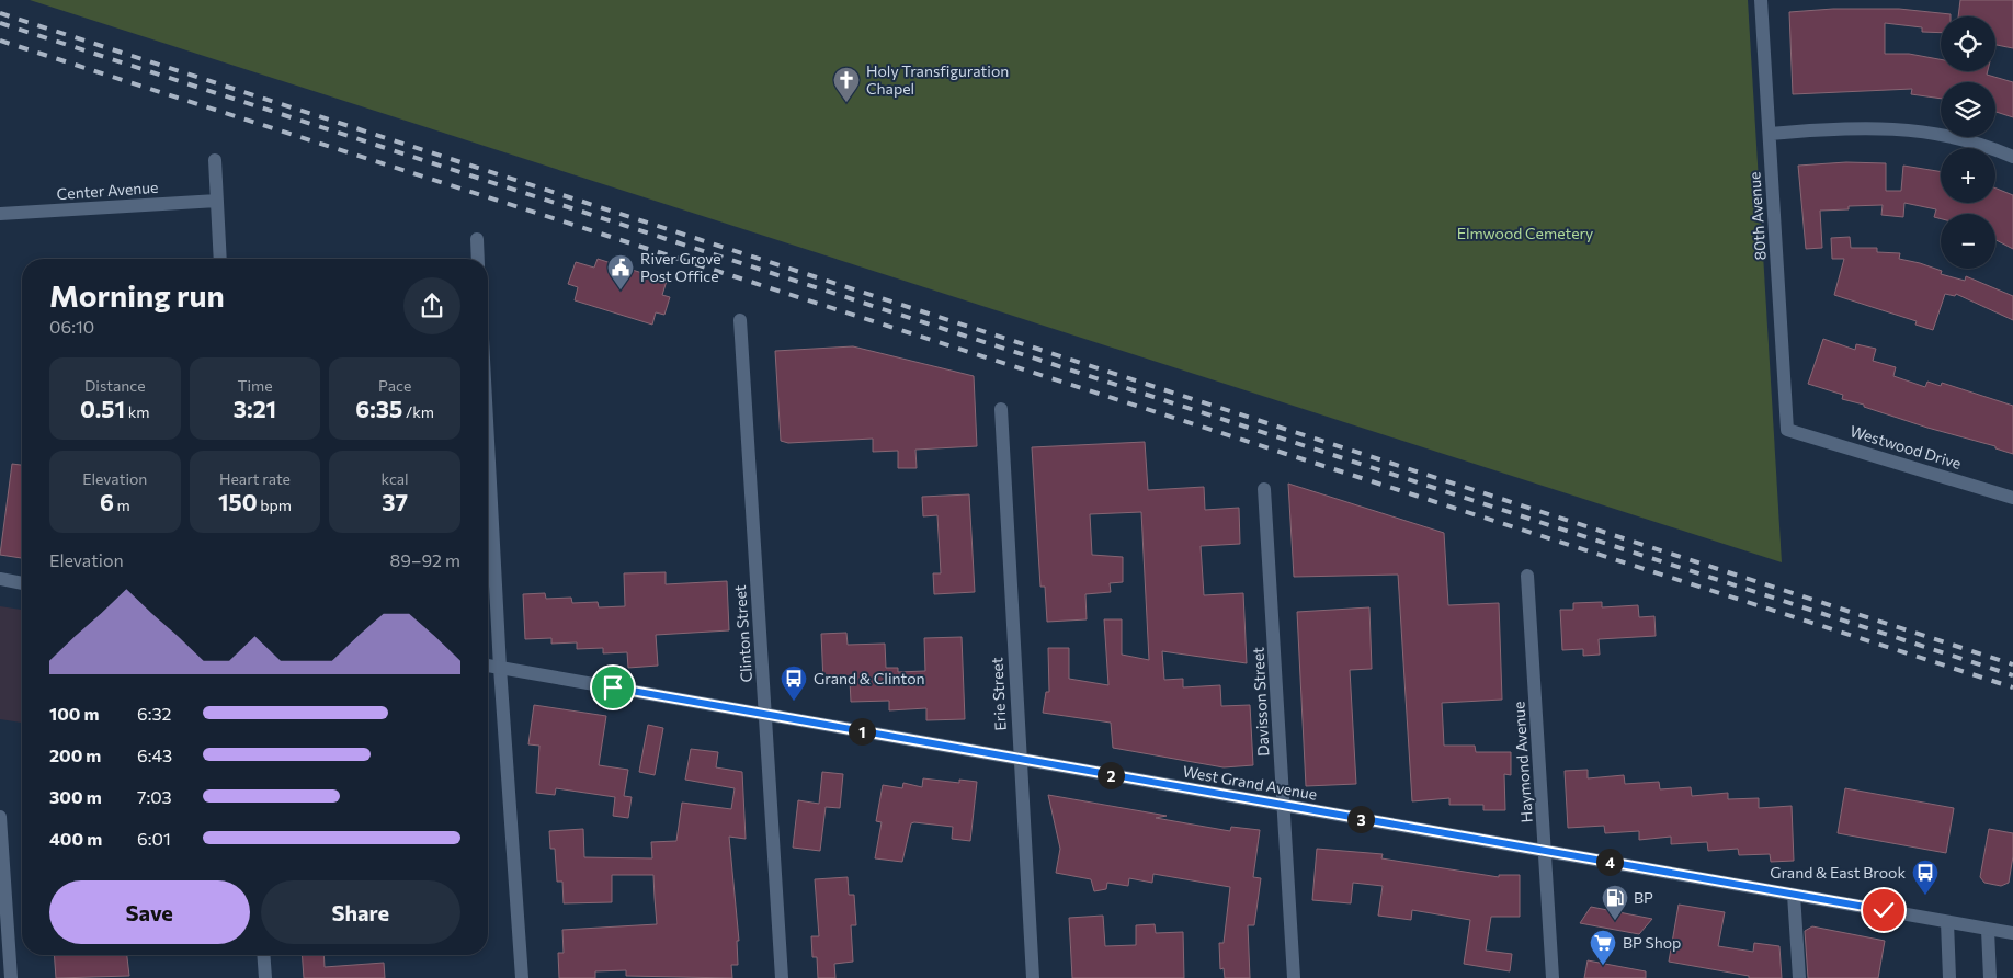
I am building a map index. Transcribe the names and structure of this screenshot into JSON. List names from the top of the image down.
{
  "streets": {
    "street": [
      "Center Avenue",
      "80th Avenue",
      "Westwood Drive",
      "Clinton Street",
      "Erie Street",
      "Davisson Street",
      "Haymond Avenue",
      "West Grand Avenue"
    ]
  },
  "crossings": [
    ["80th Avenue", "Westwood Drive"],
    ["Clinton Street", "West Grand Avenue"],
    ["Erie Street", "West Grand Avenue"],
    ["Davisson Street", "West Grand Avenue"],
    ["Haymond Avenue", "West Grand Avenue"]
  ],
  "parks": ["Elmwood Cemetery"],
  "places": {
    "church": ["Holy Transfiguration Chapel"],
    "public building": ["River Grove Post Office"],
    "bus stop": ["Grand & Clinton", "Grand & East Brook"],
    "fuel station": ["BP"],
    "supermarket": ["BP Shop"]
  },
  "page": {
    "map_buttons": ["+", "−"],
    "heading": ["Morning run", "06:10"],
    "stats": [
      ["Distance", "0.51 km"],
      ["Time", "3:21"],
      ["Pace", "6:35 /km"],
      ["Elevation", "6 m"],
      ["Heart rate", "150 bpm"],
      ["kcal", "37"]
    ],
    "chart": ["Elevation", "89–92 m"],
    "list": [
      {
        "name": "100 m",
        "note": "6:32"
      },
      {
        "name": "200 m",
        "note": "6:43"
      },
      {
        "name": "300 m",
        "note": "7:03"
      },
      {
        "name": "400 m",
        "note": "6:01"
      }
    ],
    "pins": [
      "1",
      "2",
      "3",
      "4"
    ],
    "buttons": ["Save", "Share"]
  }
}
